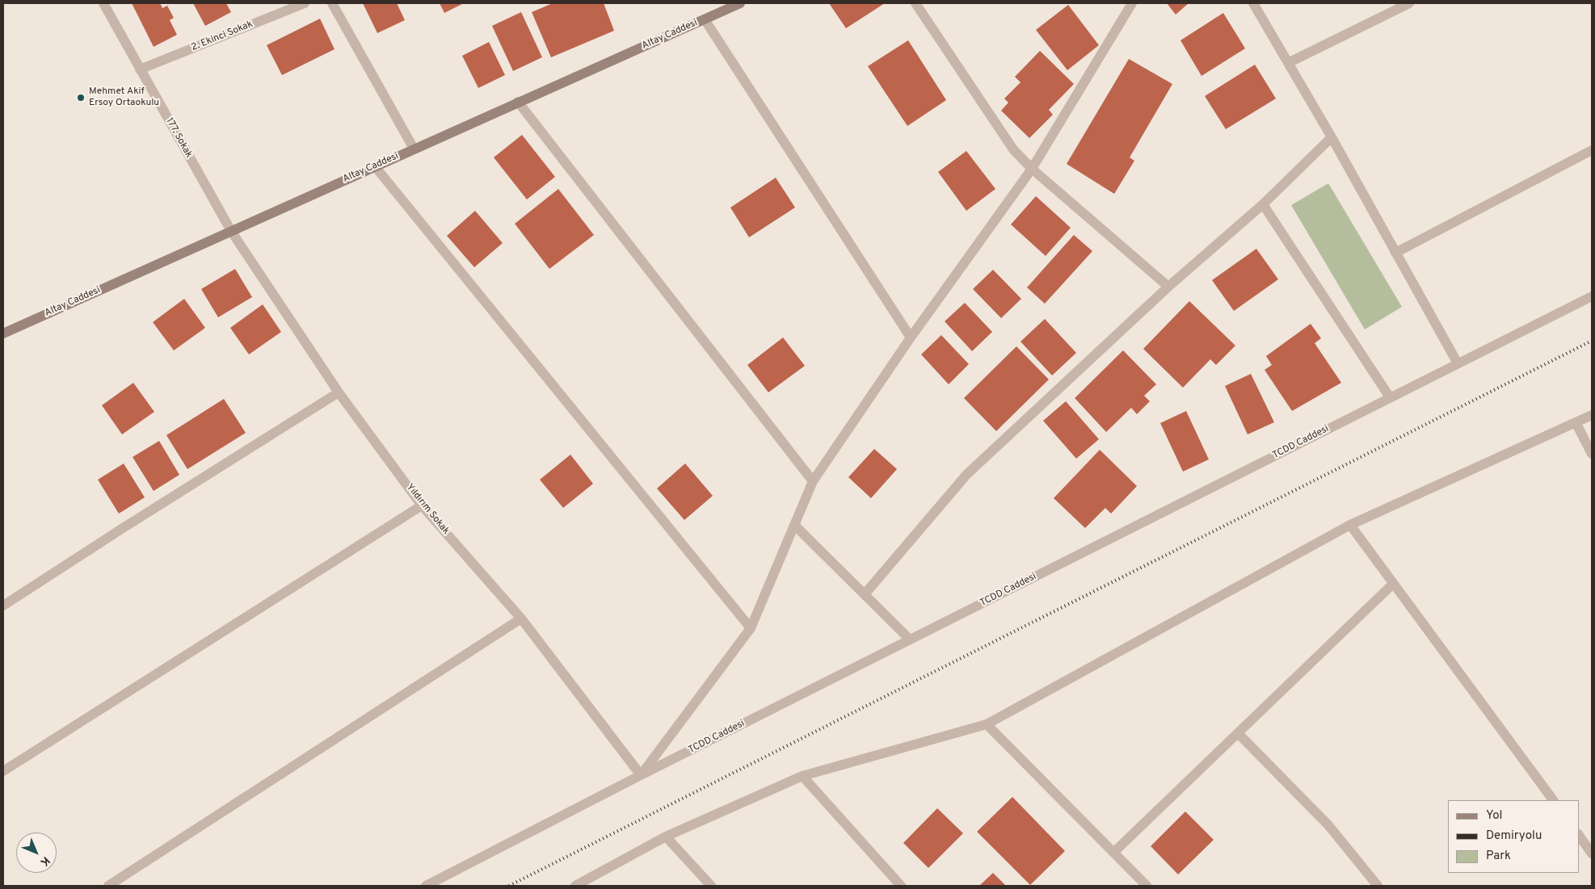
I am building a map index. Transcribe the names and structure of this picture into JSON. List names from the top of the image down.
{
  "streets": {
    "main road": ["Altay Caddesi"],
    "street": [
      "2. Ekinci Sokak",
      "177. Sokak",
      "TCDD Caddesi",
      "Yıldırım Sokak"
    ]
  },
  "crossings": [
    ["Altay Caddesi", "177. Sokak"],
    ["Altay Caddesi", "Yıldırım Sokak"],
    ["2. Ekinci Sokak", "177. Sokak"],
    ["177. Sokak", "Yıldırım Sokak"],
    ["TCDD Caddesi", "Yıldırım Sokak"]
  ],
  "places": ["Mehmet Akif Ersoy Ortaokulu"],
  "legend": ["Yol", "Demiryolu", "Park"],
  "north": "bottom right"
}
